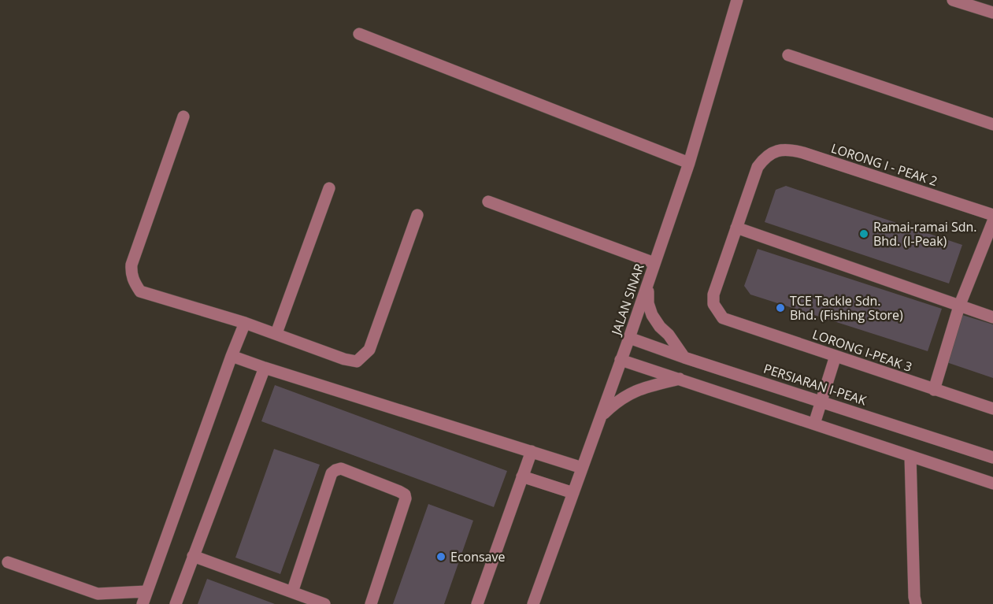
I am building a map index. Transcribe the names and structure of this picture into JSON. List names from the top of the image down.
{
  "streets": {
    "street": [
      "LORONG I - PEAK 2",
      "JALAN SINAR",
      "LORONG I-PEAK 3",
      "PERSIARAN I-PEAK"
    ]
  },
  "crossings": [
    ["LORONG I - PEAK 2", "LORONG I-PEAK 3"],
    ["JALAN SINAR", "PERSIARAN I-PEAK"]
  ],
  "places": ["Ramai-ramai Sdn. Bhd. (I-Peak)", "TCE Tackle Sdn. Bhd. (Fishing Store)", "Econsave"]
}
